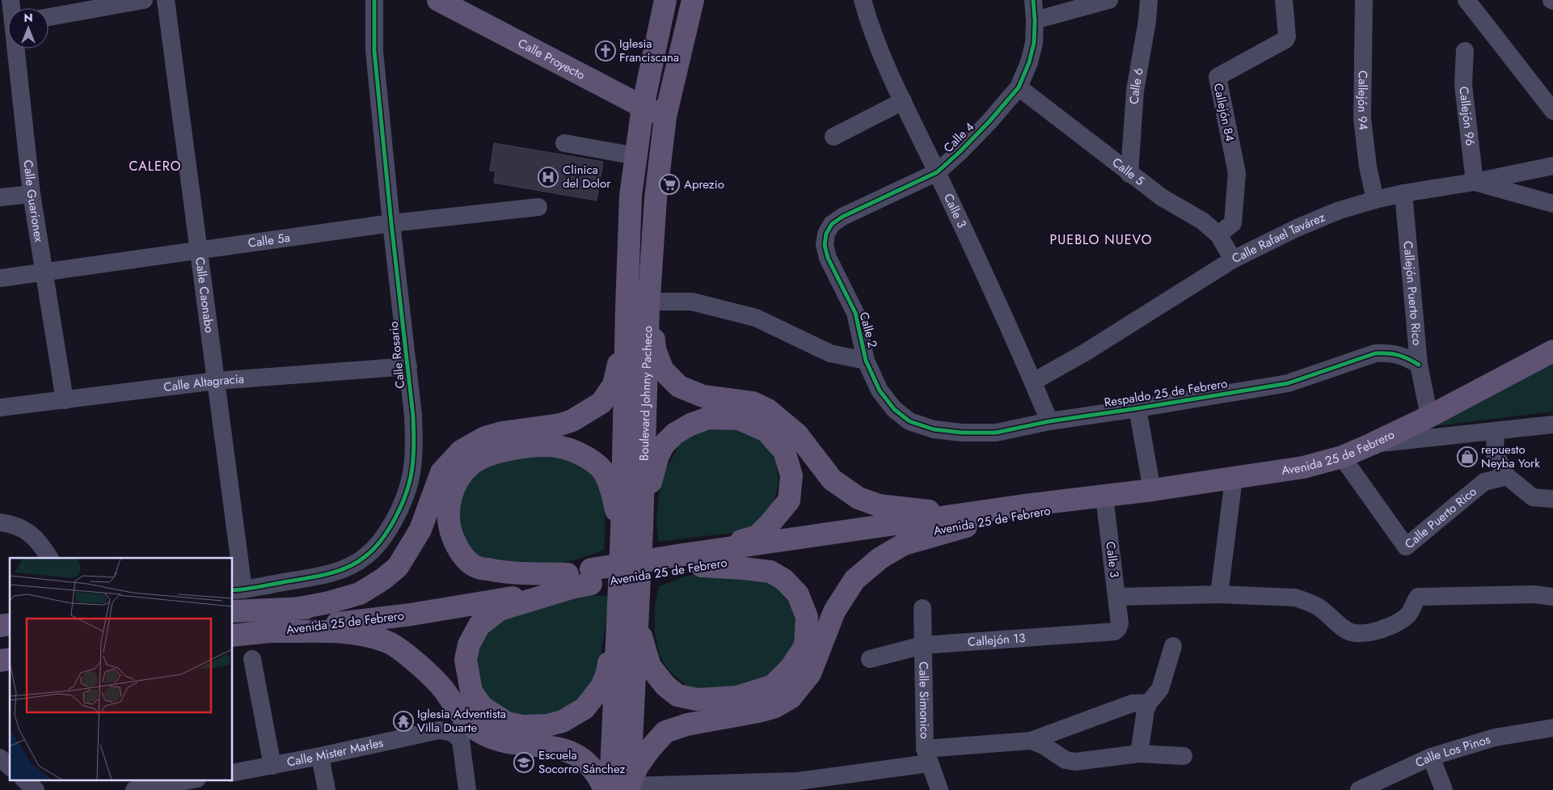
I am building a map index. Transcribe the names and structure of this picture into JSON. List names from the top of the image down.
{
  "streets": {
    "main road": ["Calle Proyecto", "Boulevard Johnny Pacheco", "Avenida 25 de Febrero"],
    "street": [
      "Calle 6",
      "Callejón 94",
      "Callejón 84",
      "Callejón 96",
      "Calle 4",
      "Calle 5",
      "Calle Guarionex",
      "Calle 3",
      "Calle Rafael Tavárez",
      "Calle 5a",
      "Callejón Puerto Rico",
      "Calle Caonabo",
      "Calle 2",
      "Calle Rosario",
      "Calle Altagracia",
      "Respaldo 25 de Febrero",
      "Calle Puerto Rico",
      "Callejón 13",
      "Calle Simonico",
      "Calle Los Pinos",
      "Calle Mister Marles"
    ]
  },
  "crossings": [
    ["Calle Proyecto", "Boulevard Johnny Pacheco"],
    ["Calle 6", "Calle 5"],
    ["Callejón 94", "Calle Rafael Tavárez"],
    ["Callejón 84", "Calle 5"],
    ["Callejón 96", "Calle Rafael Tavárez"],
    ["Calle 4", "Calle 5"],
    ["Calle 4", "Calle 3"],
    ["Calle 4", "Calle 2"],
    ["Calle 5", "Calle Rafael Tavárez"],
    ["Calle Guarionex", "Calle 5a"],
    ["Calle Guarionex", "Calle Altagracia"],
    ["Calle 3", "Calle Rafael Tavárez"],
    ["Calle 3", "Respaldo 25 de Febrero"],
    ["Calle 3", "Avenida 25 de Febrero"],
    ["Calle 3", "Callejón 13"],
    ["Calle Rafael Tavárez", "Callejón Puerto Rico"],
    ["Calle 5a", "Calle Caonabo"],
    ["Calle 5a", "Calle Rosario"],
    ["Callejón Puerto Rico", "Respaldo 25 de Febrero"],
    ["Callejón Puerto Rico", "Avenida 25 de Febrero"],
    ["Calle Caonabo", "Calle Rosario"],
    ["Calle Caonabo", "Calle Altagracia"],
    ["Calle 2", "Respaldo 25 de Febrero"],
    ["Calle Rosario", "Calle Altagracia"],
    ["Respaldo 25 de Febrero", "Avenida 25 de Febrero"],
    ["Avenida 25 de Febrero", "Calle Puerto Rico"],
    ["Callejón 13", "Calle Simonico"]
  ],
  "districts": ["CALERO", "PUEBLO NUEVO"],
  "places": {
    "church": ["Iglesia Franciscana"],
    "hospital": ["Clinica del Dolor"],
    "supermarket": ["Aprezio"],
    "shop": ["repuesto Neyba York"],
    "temple": ["Iglesia Adventista Villa Duarte"],
    "school or university": ["Escuela Socorro Sánchez"]
  },
  "north": "top"
}
